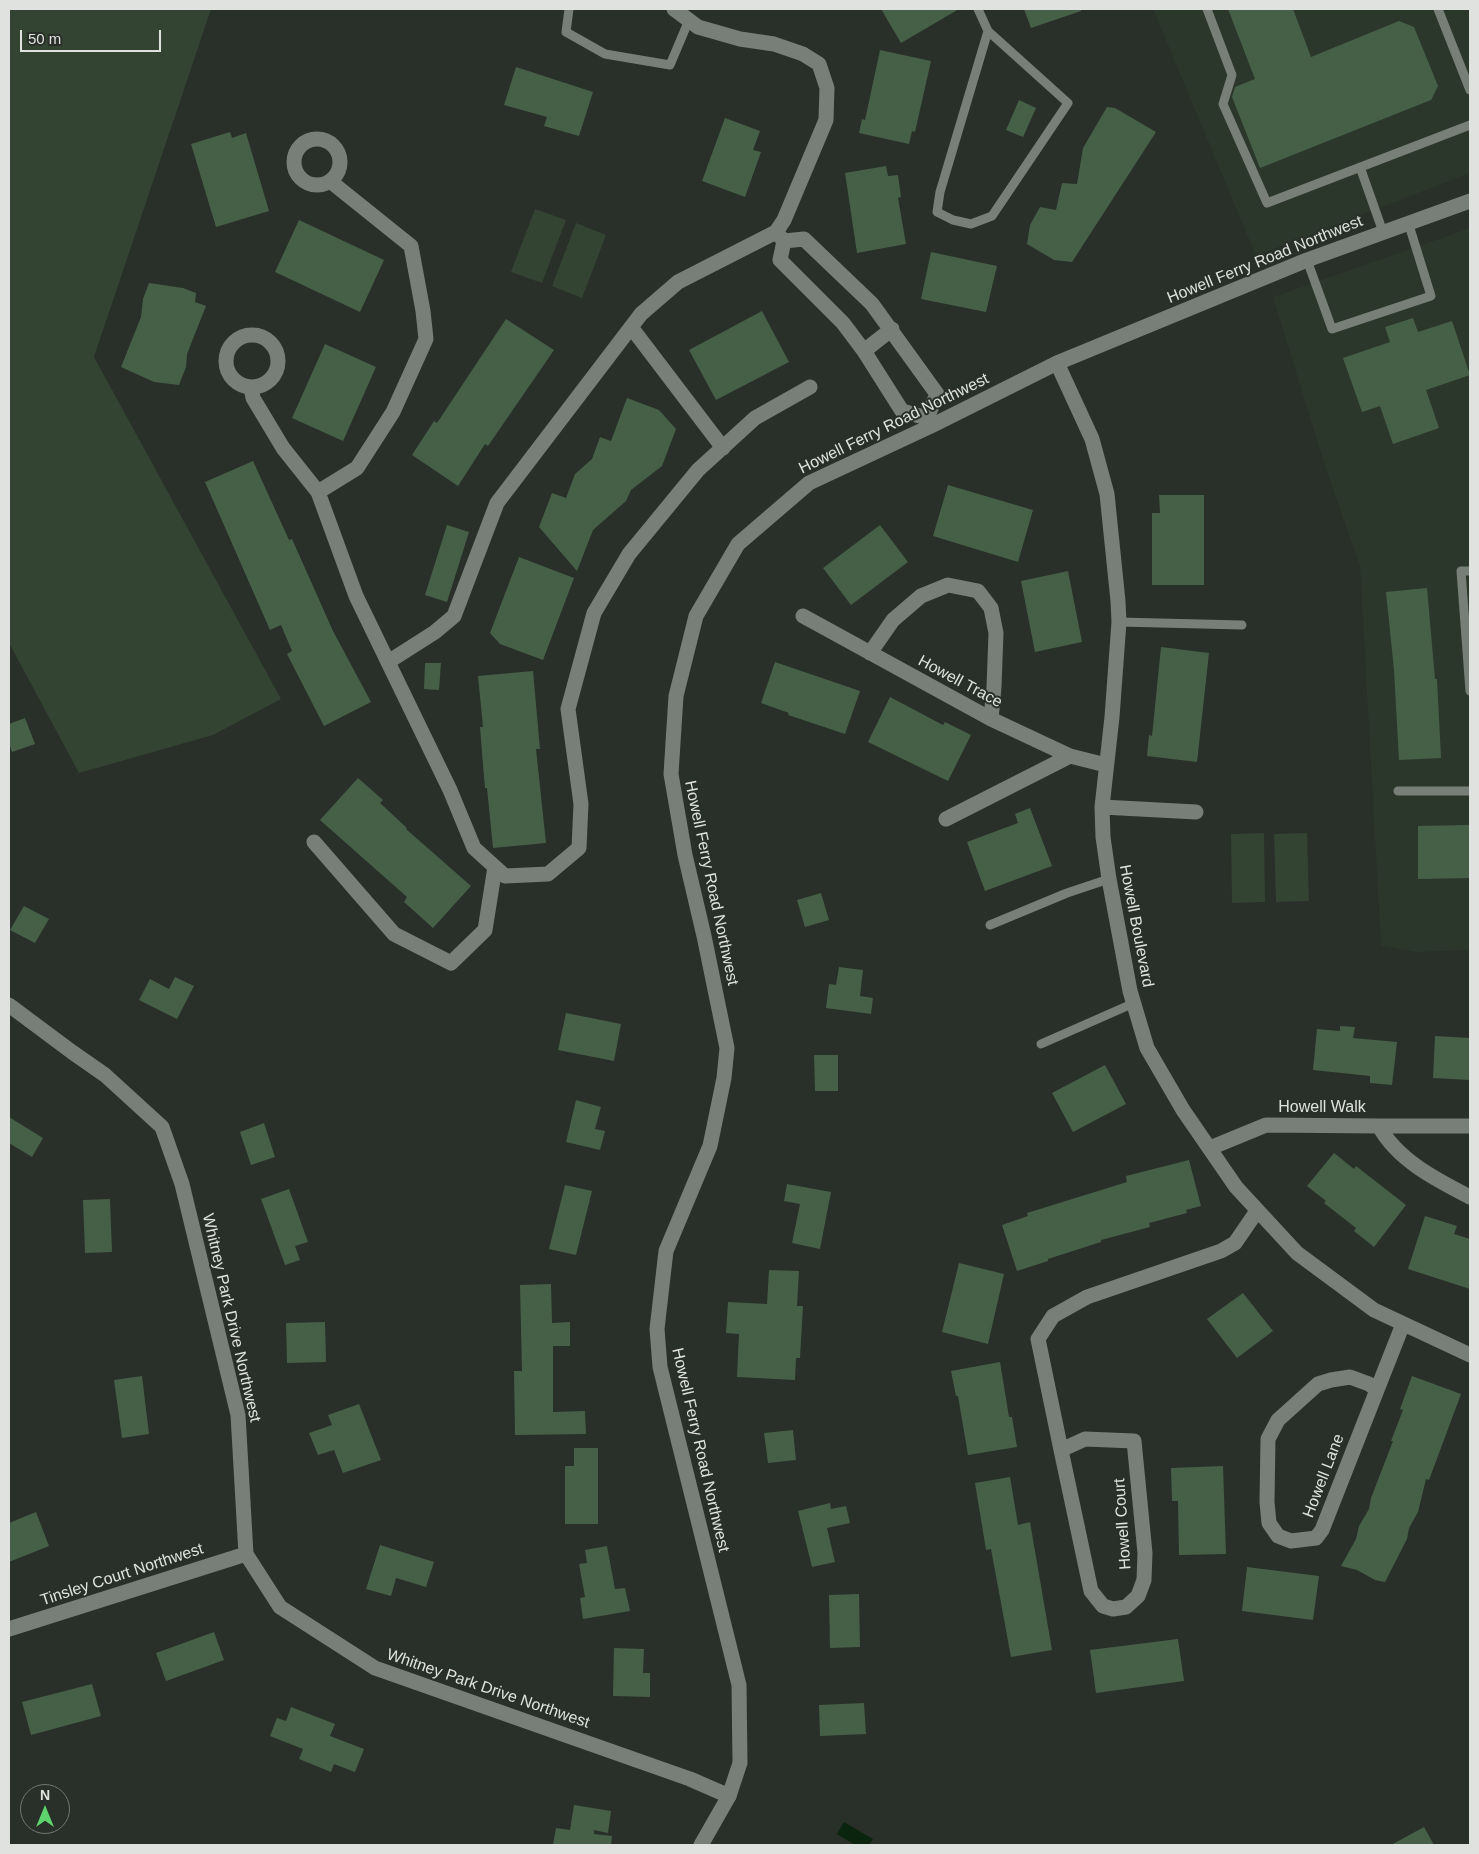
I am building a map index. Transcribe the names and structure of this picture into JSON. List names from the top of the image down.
{
  "streets": {
    "street": [
      "Howell Ferry Road Northwest",
      "Howell Trace",
      "Howell Boulevard",
      "Howell Walk",
      "Whitney Park Drive Northwest",
      "Howell Lane",
      "Howell Court",
      "Tinsley Court Northwest"
    ]
  },
  "crossings": [
    ["Howell Ferry Road Northwest", "Howell Boulevard"],
    ["Howell Ferry Road Northwest", "Whitney Park Drive Northwest"],
    ["Howell Trace", "Howell Boulevard"],
    ["Howell Boulevard", "Howell Walk"],
    ["Howell Boulevard", "Howell Lane"],
    ["Howell Boulevard", "Howell Court"],
    ["Whitney Park Drive Northwest", "Tinsley Court Northwest"]
  ],
  "scale_bar": "50 m",
  "north": "top"
}
